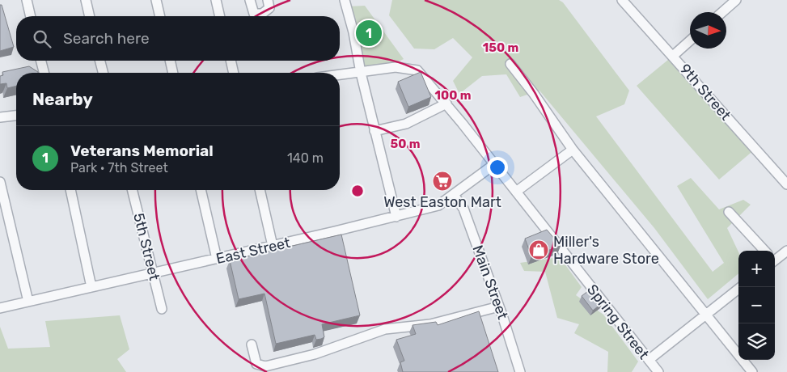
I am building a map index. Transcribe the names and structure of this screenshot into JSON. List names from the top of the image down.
{
  "streets": {
    "street": [
      "9th Street",
      "5th Street",
      "East Street",
      "Main Street",
      "Spring Street"
    ]
  },
  "crossings": [
    ["5th Street", "East Street"],
    ["East Street", "Main Street"],
    ["East Street", "Spring Street"]
  ],
  "places": {
    "supermarket": ["West Easton Mart"],
    "shop": ["Miller's Hardware Store"]
  },
  "north": "right",
  "page": {
    "search": "Search here",
    "pins": "1",
    "heading": "Nearby",
    "list": [
      {
        "mark": "1",
        "name": "Veterans Memorial",
        "note": "Park · 7th Street",
        "value": "140 m"
      }
    ],
    "map_buttons": ["+", "−"]
  },
  "rings": ["150 m", "100 m", "50 m"]
}
